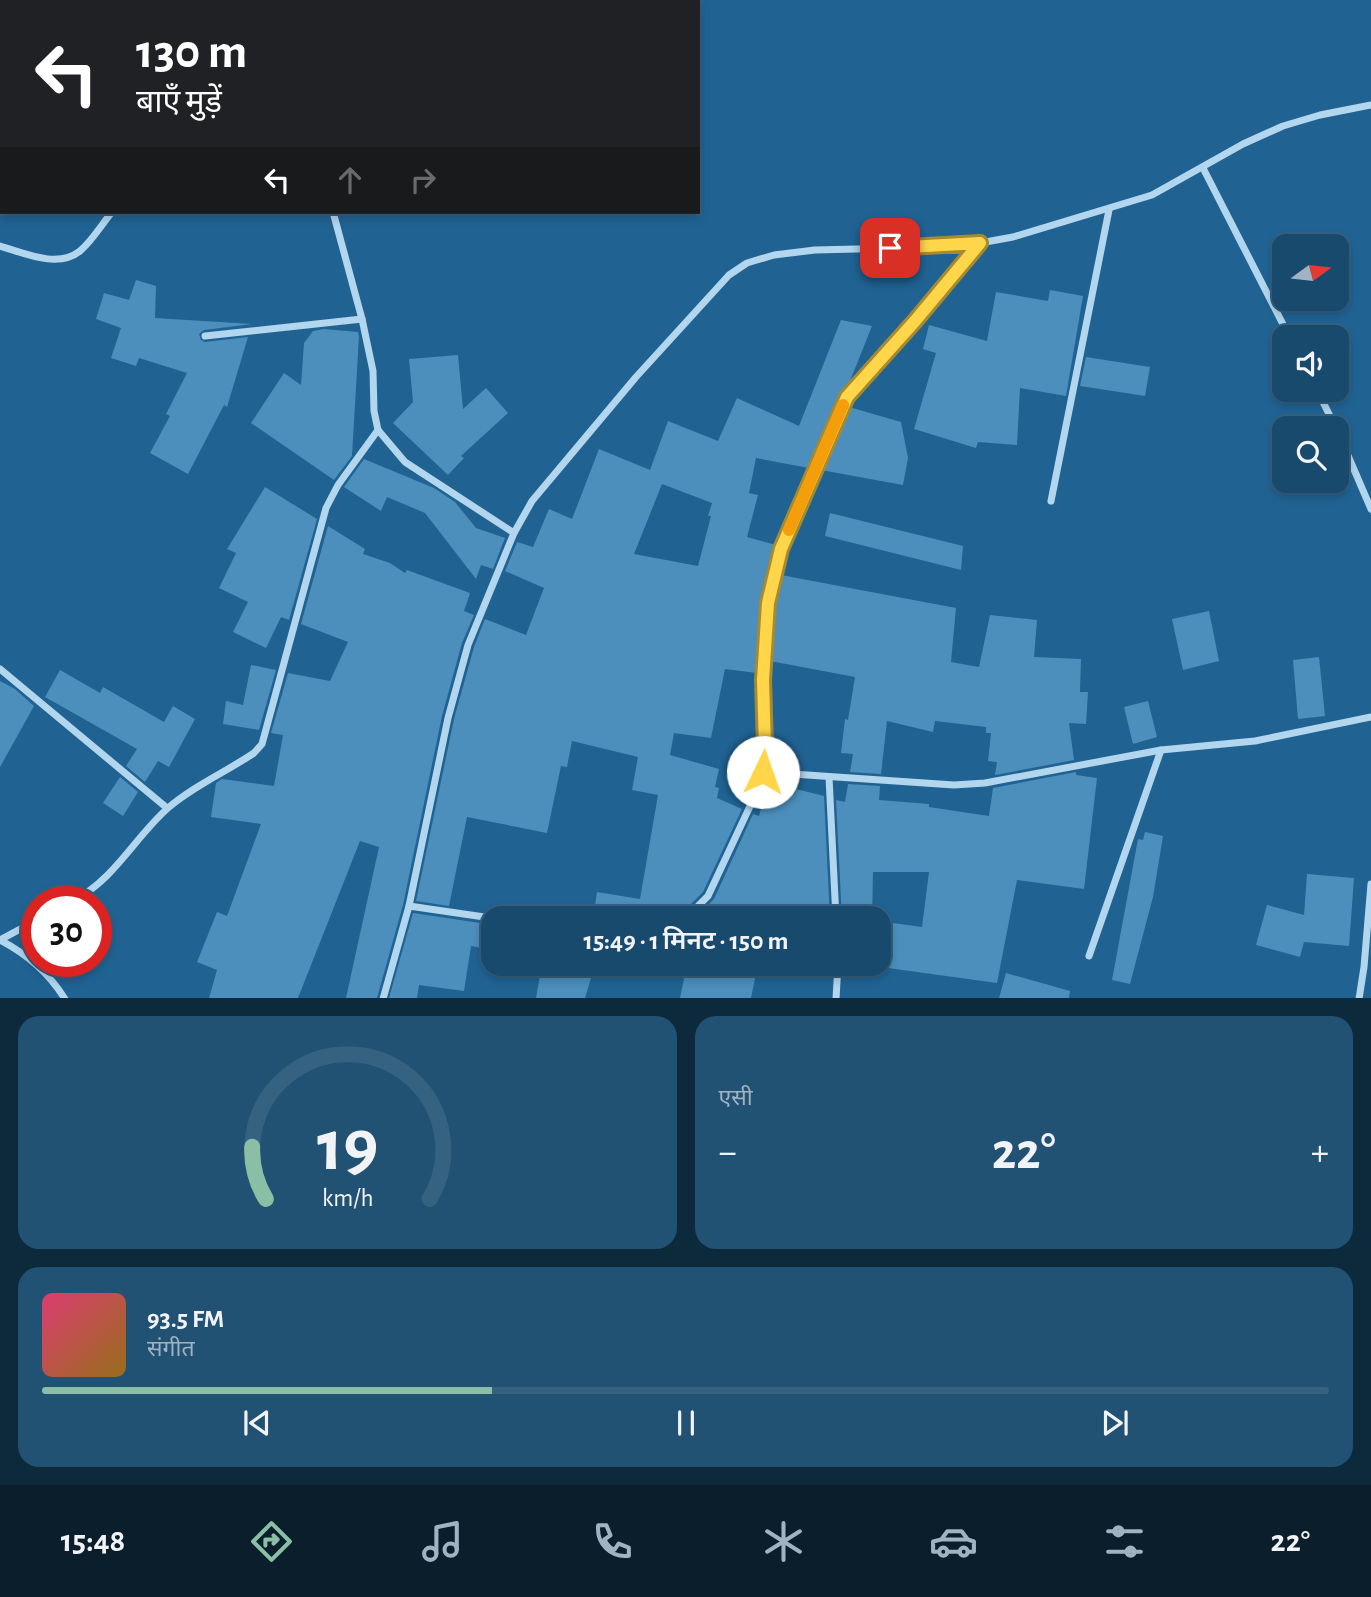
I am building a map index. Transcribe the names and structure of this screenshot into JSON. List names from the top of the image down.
{
  "north": "right",
  "page": {
    "turn": ["130 m", "बाएँ मुड़ें"],
    "limit": "30",
    "trip": "15:49 · 1 मिनट · 150 m",
    "tile": "एसी",
    "heat": ["−", "22°", "+"],
    "song": ["93.5 FM", "संगीत"],
    "tabs": ["15:48", "22°"],
    "gauge": ["19", "km/h"]
  }
}
